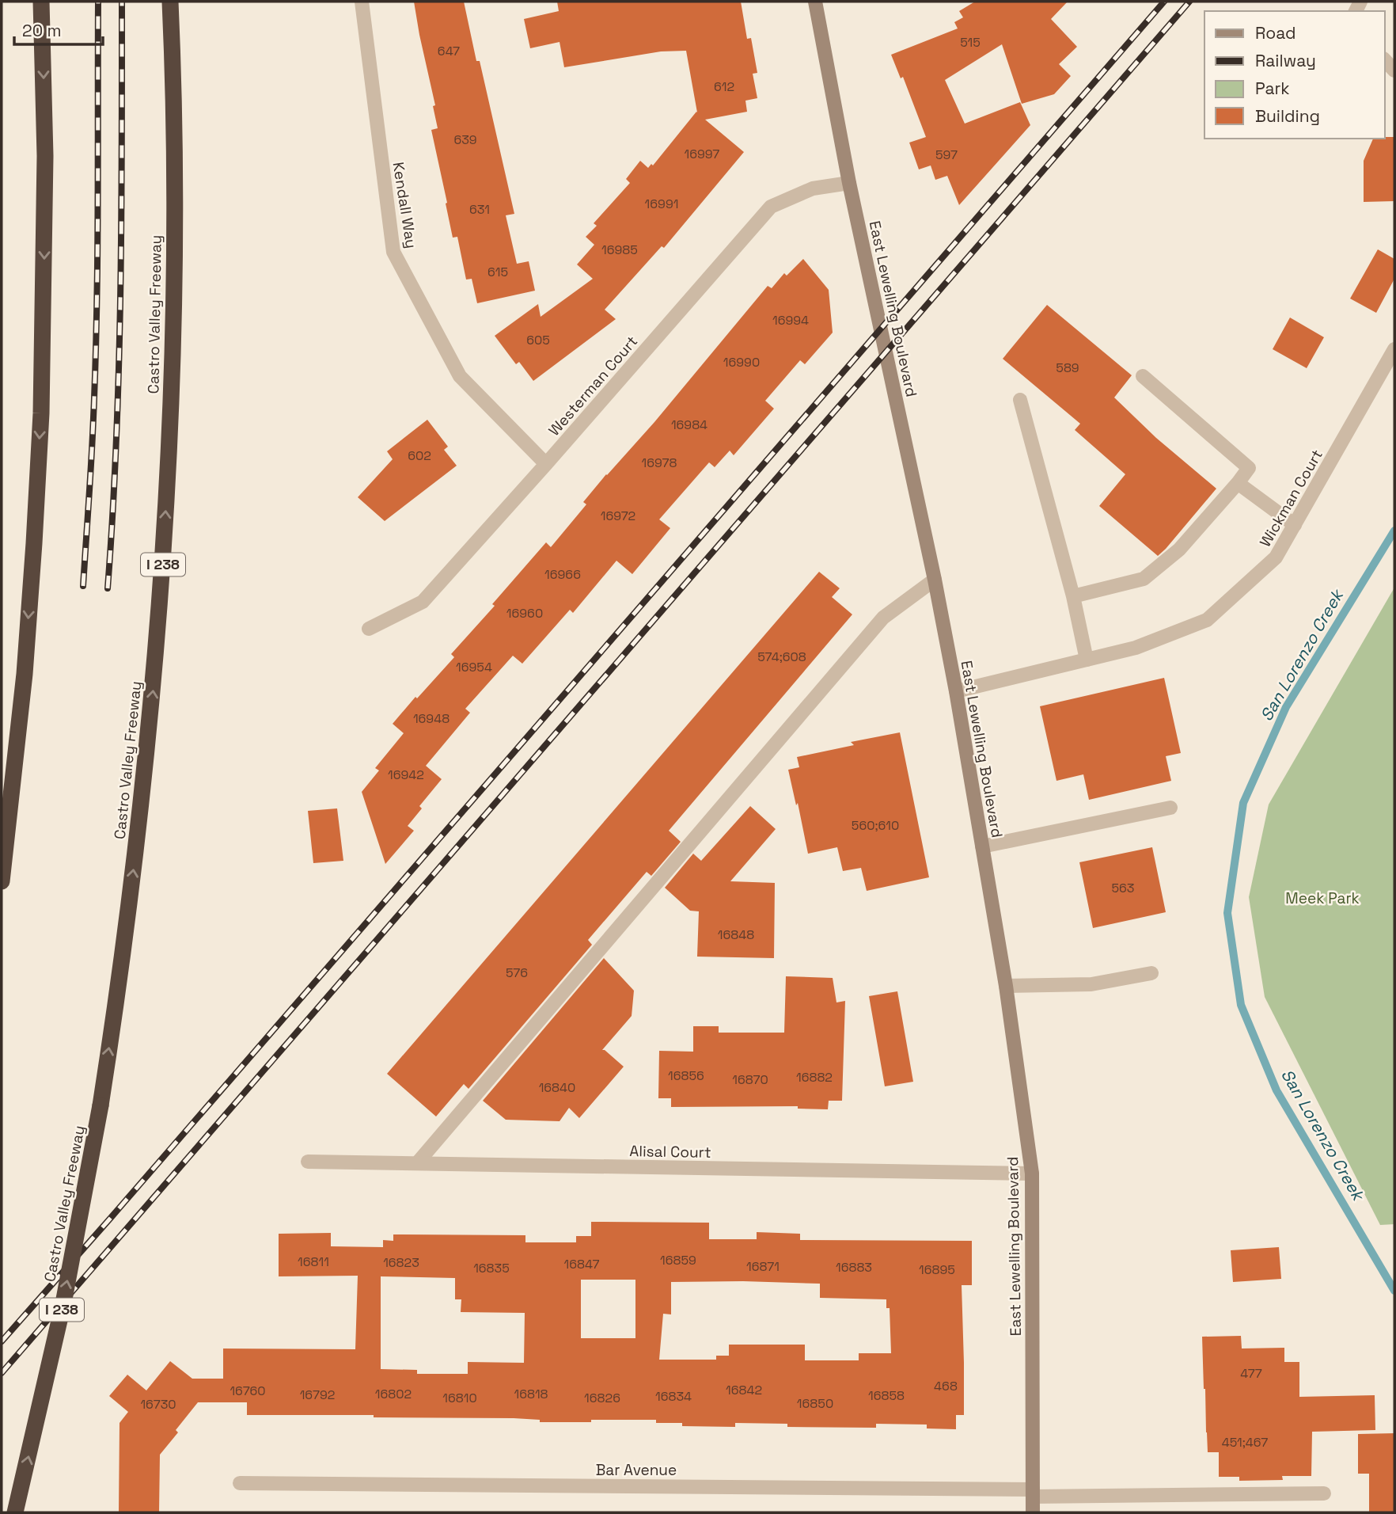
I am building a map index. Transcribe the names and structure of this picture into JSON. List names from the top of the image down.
{
  "streets": {
    "highway": ["Castro Valley Freeway", "I 238"],
    "main road": ["East Lewelling Boulevard"],
    "street": [
      "Kendall Way",
      "Westerman Court",
      "Wickman Court",
      "Alisal Court",
      "Bar Avenue"
    ]
  },
  "crossings": [
    ["Kendall Way", "Westerman Court"],
    ["East Lewelling Boulevard", "Westerman Court"],
    ["East Lewelling Boulevard", "Wickman Court"],
    ["East Lewelling Boulevard", "Alisal Court"],
    ["East Lewelling Boulevard", "Bar Avenue"]
  ],
  "water": ["San Lorenzo Creek"],
  "parks": ["Meek Park"],
  "house_numbers": [
    "515",
    "647",
    "612",
    "639",
    "16997",
    "597",
    "16991",
    "631",
    "16985",
    "615",
    "16994",
    "605",
    "16990",
    "589",
    "16984",
    "602",
    "16978",
    "16972",
    "16966",
    "16960",
    "574;608",
    "16954",
    "16948",
    "16942",
    "560;610",
    "563",
    "16848",
    "576",
    "16856",
    "16882",
    "16870",
    "16840",
    "16859",
    "16811",
    "16823",
    "16847",
    "16871",
    "16883",
    "16835",
    "16895",
    "477",
    "468",
    "16842",
    "16760",
    "16802",
    "16818",
    "16792",
    "16858",
    "16834",
    "16810",
    "16826",
    "16850",
    "16730",
    "451;467"
  ],
  "legend": [
    "Road",
    "Railway",
    "Park",
    "Building"
  ],
  "scale_bar": "20 m"
}
